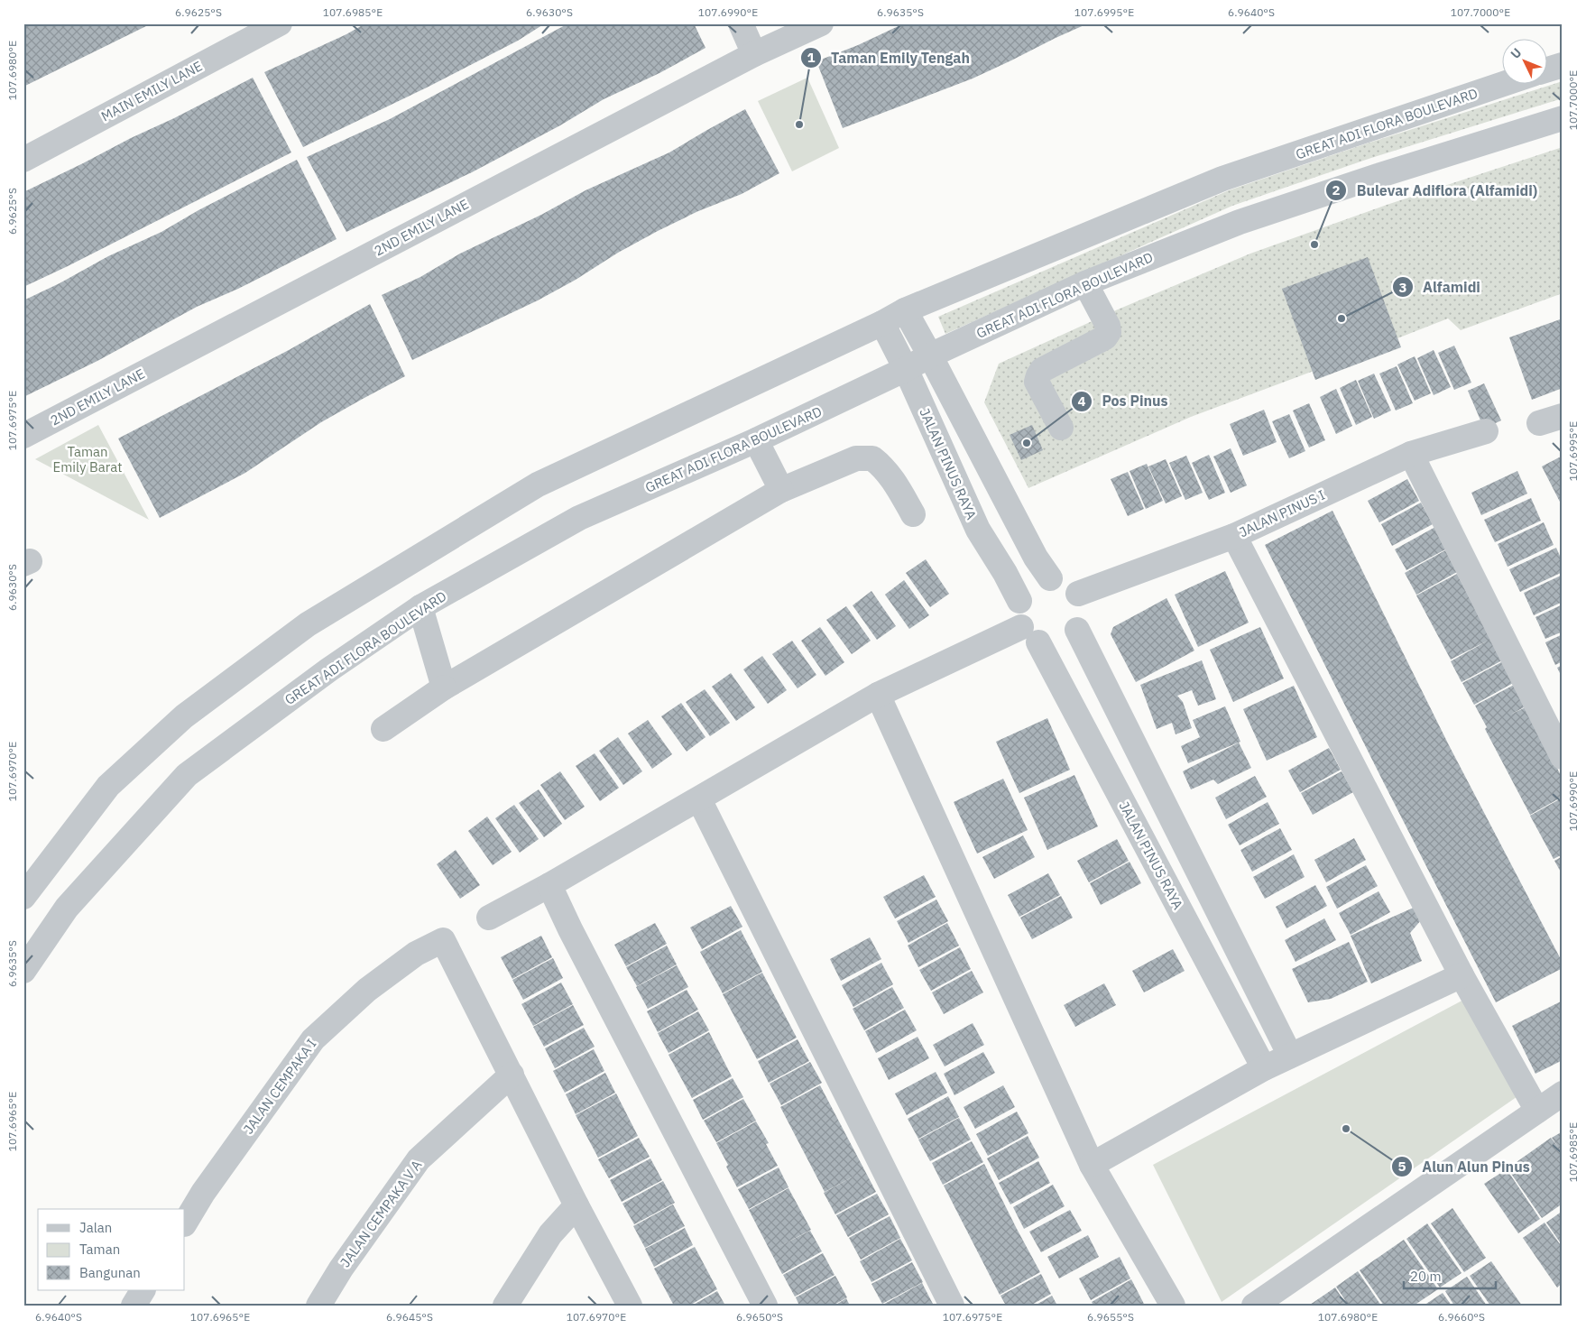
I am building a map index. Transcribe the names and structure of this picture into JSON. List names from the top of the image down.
{
  "streets": {
    "street": [
      "MAIN EMILY LANE",
      "GREAT ADI FLORA BOULEVARD",
      "2ND EMILY LANE",
      "JALAN PINUS RAYA",
      "JALAN PINUS I",
      "JALAN CEMPAKA I",
      "JALAN CEMPAKA V A"
    ]
  },
  "crossings": [
    ["GREAT ADI FLORA BOULEVARD", "JALAN PINUS RAYA"],
    ["JALAN PINUS RAYA", "JALAN PINUS I"],
    ["JALAN CEMPAKA I", "JALAN CEMPAKA V A"]
  ],
  "parks": ["Taman Emily Barat"],
  "places": [
    "Taman Emily Tengah",
    "Bulevar Adiflora (Alfamidi)",
    "Alfamidi",
    "Pos Pinus",
    "Alun Alun Pinus"
  ],
  "legend": ["Jalan", "Taman", "Bangunan"],
  "scale_bar": "20 m",
  "north": "top left",
  "coordinates": [
    "6.9625°S",
    "107.6985°E",
    "6.9630°S",
    "107.6990°E",
    "6.9635°S",
    "107.6995°E",
    "6.9640°S",
    "107.7000°E",
    "107.6980°E",
    "107.6975°E",
    "107.6970°E",
    "107.6965°E",
    "6.9645°S",
    "6.9650°S",
    "6.9655°S",
    "6.9660°S"
  ]
}
